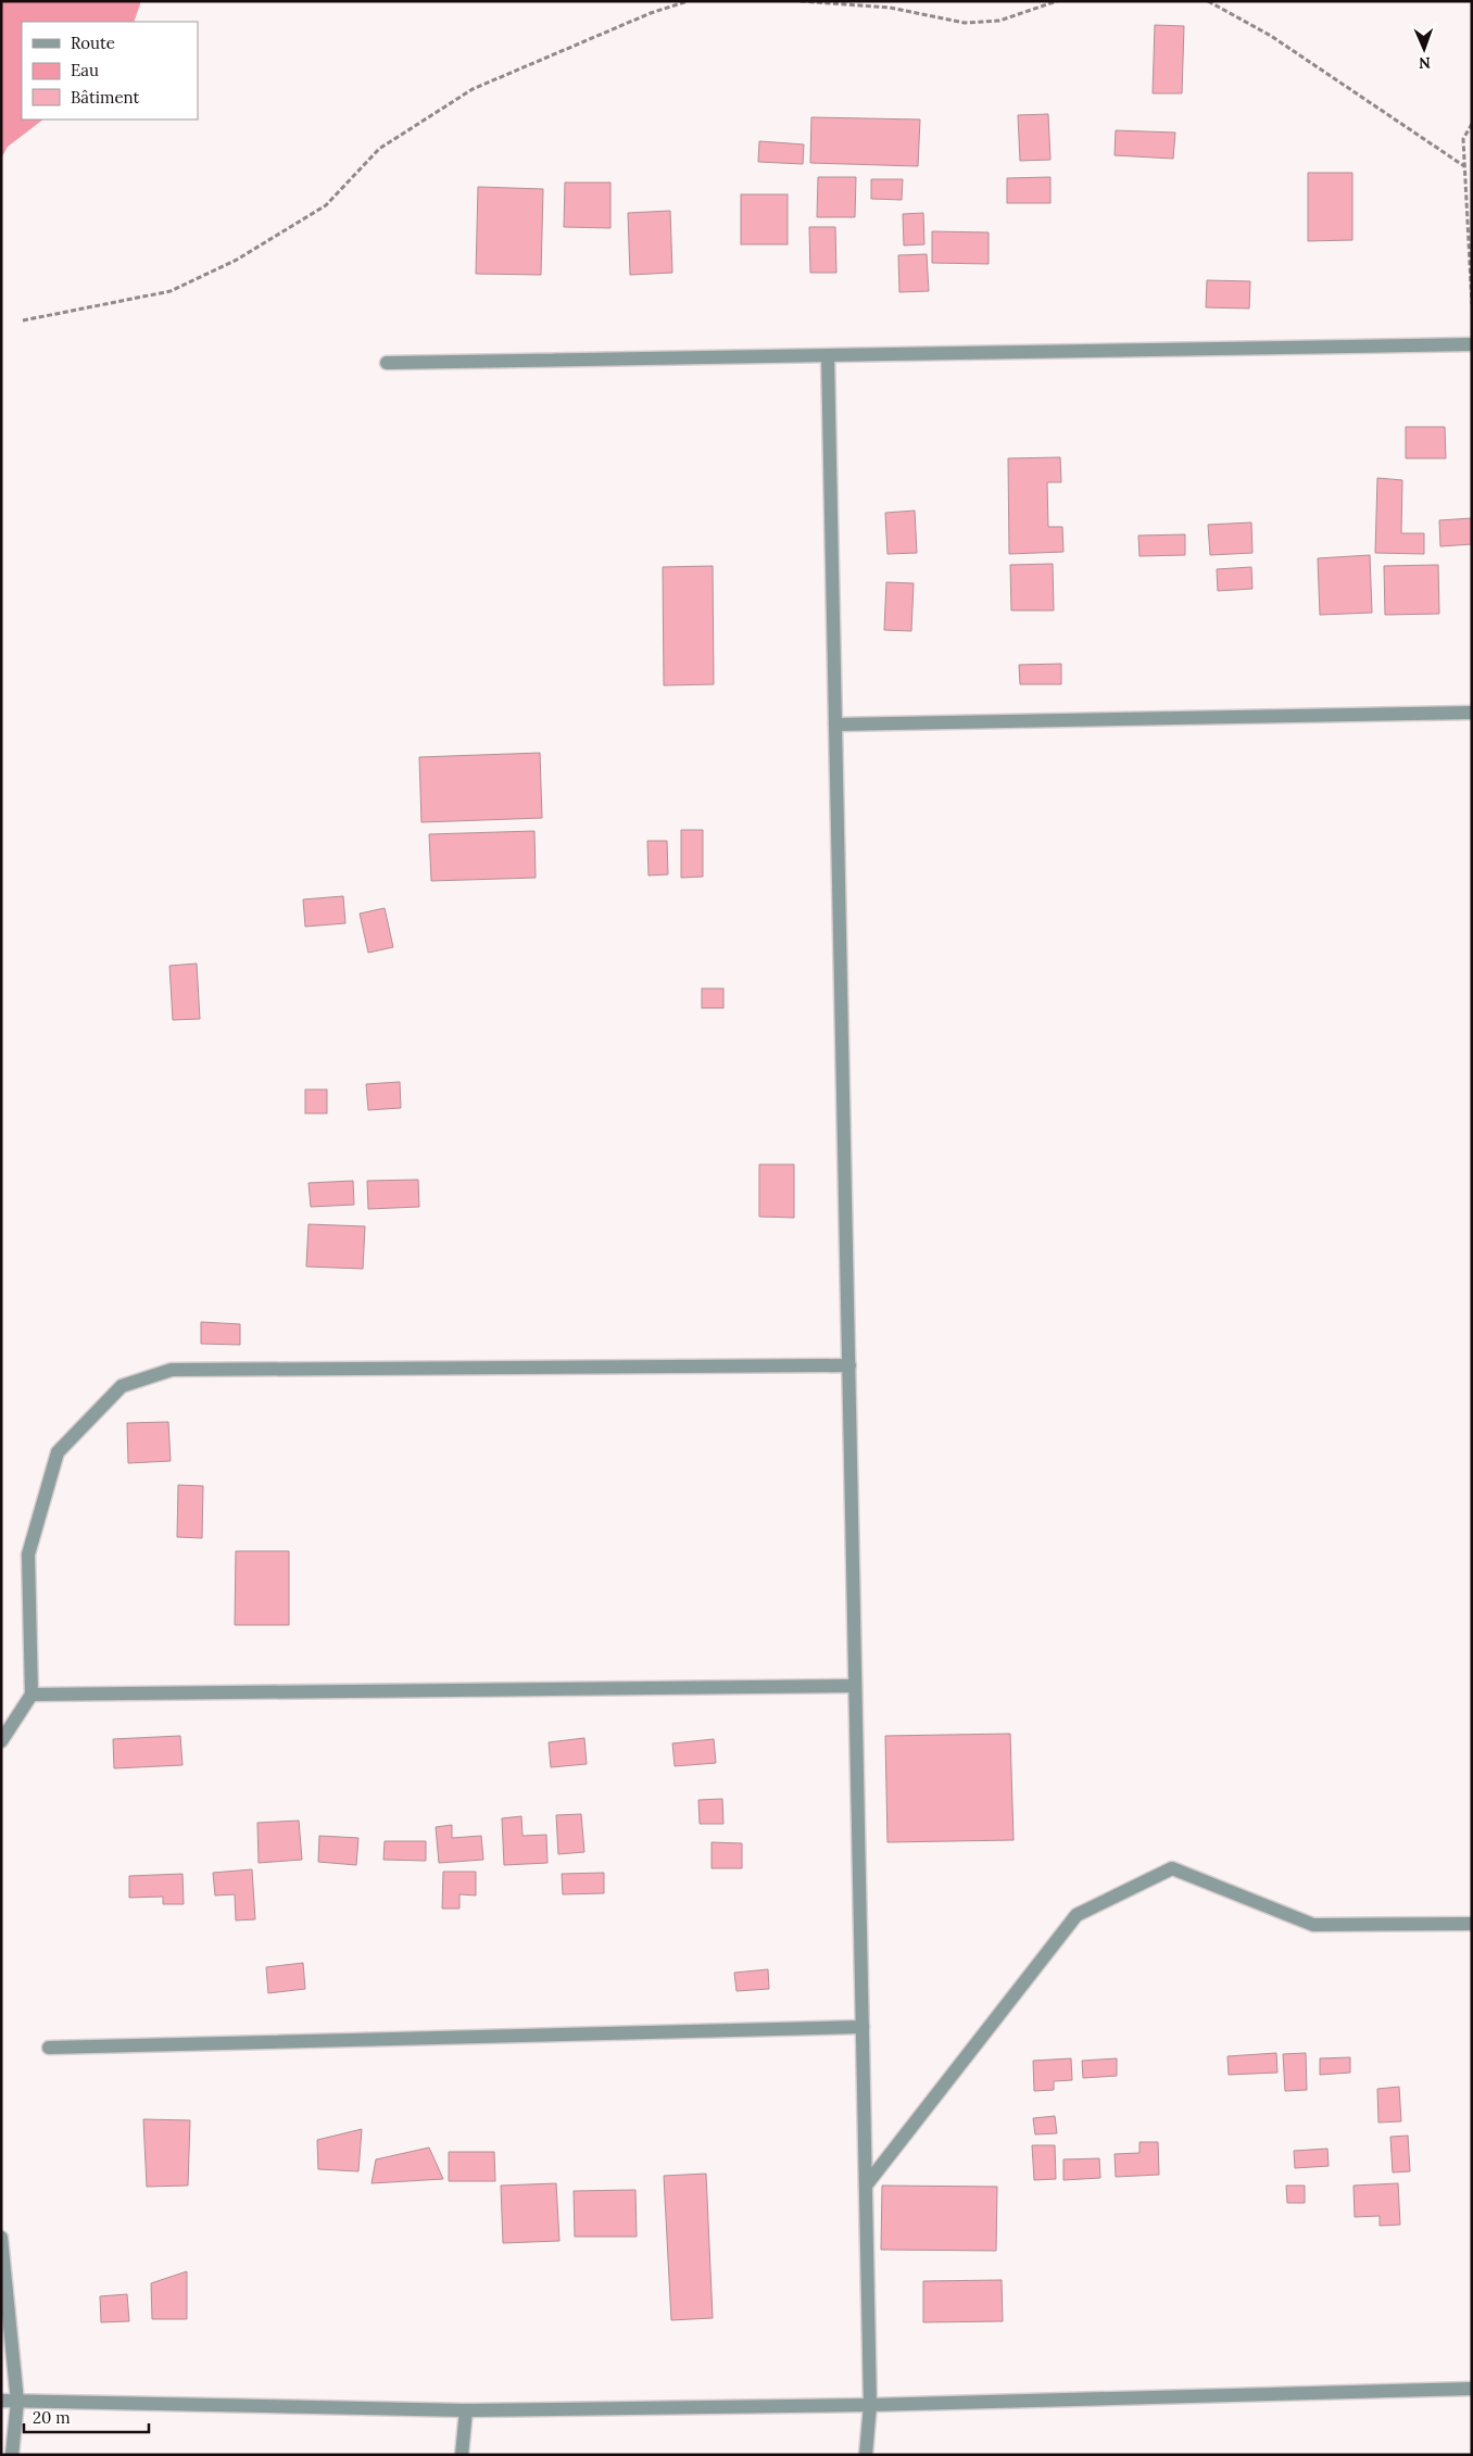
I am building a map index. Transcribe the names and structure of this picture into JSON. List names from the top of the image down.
{
  "legend": ["Route", "Eau", "Bâtiment"],
  "scale_bar": "20 m",
  "north": "bottom"
}
